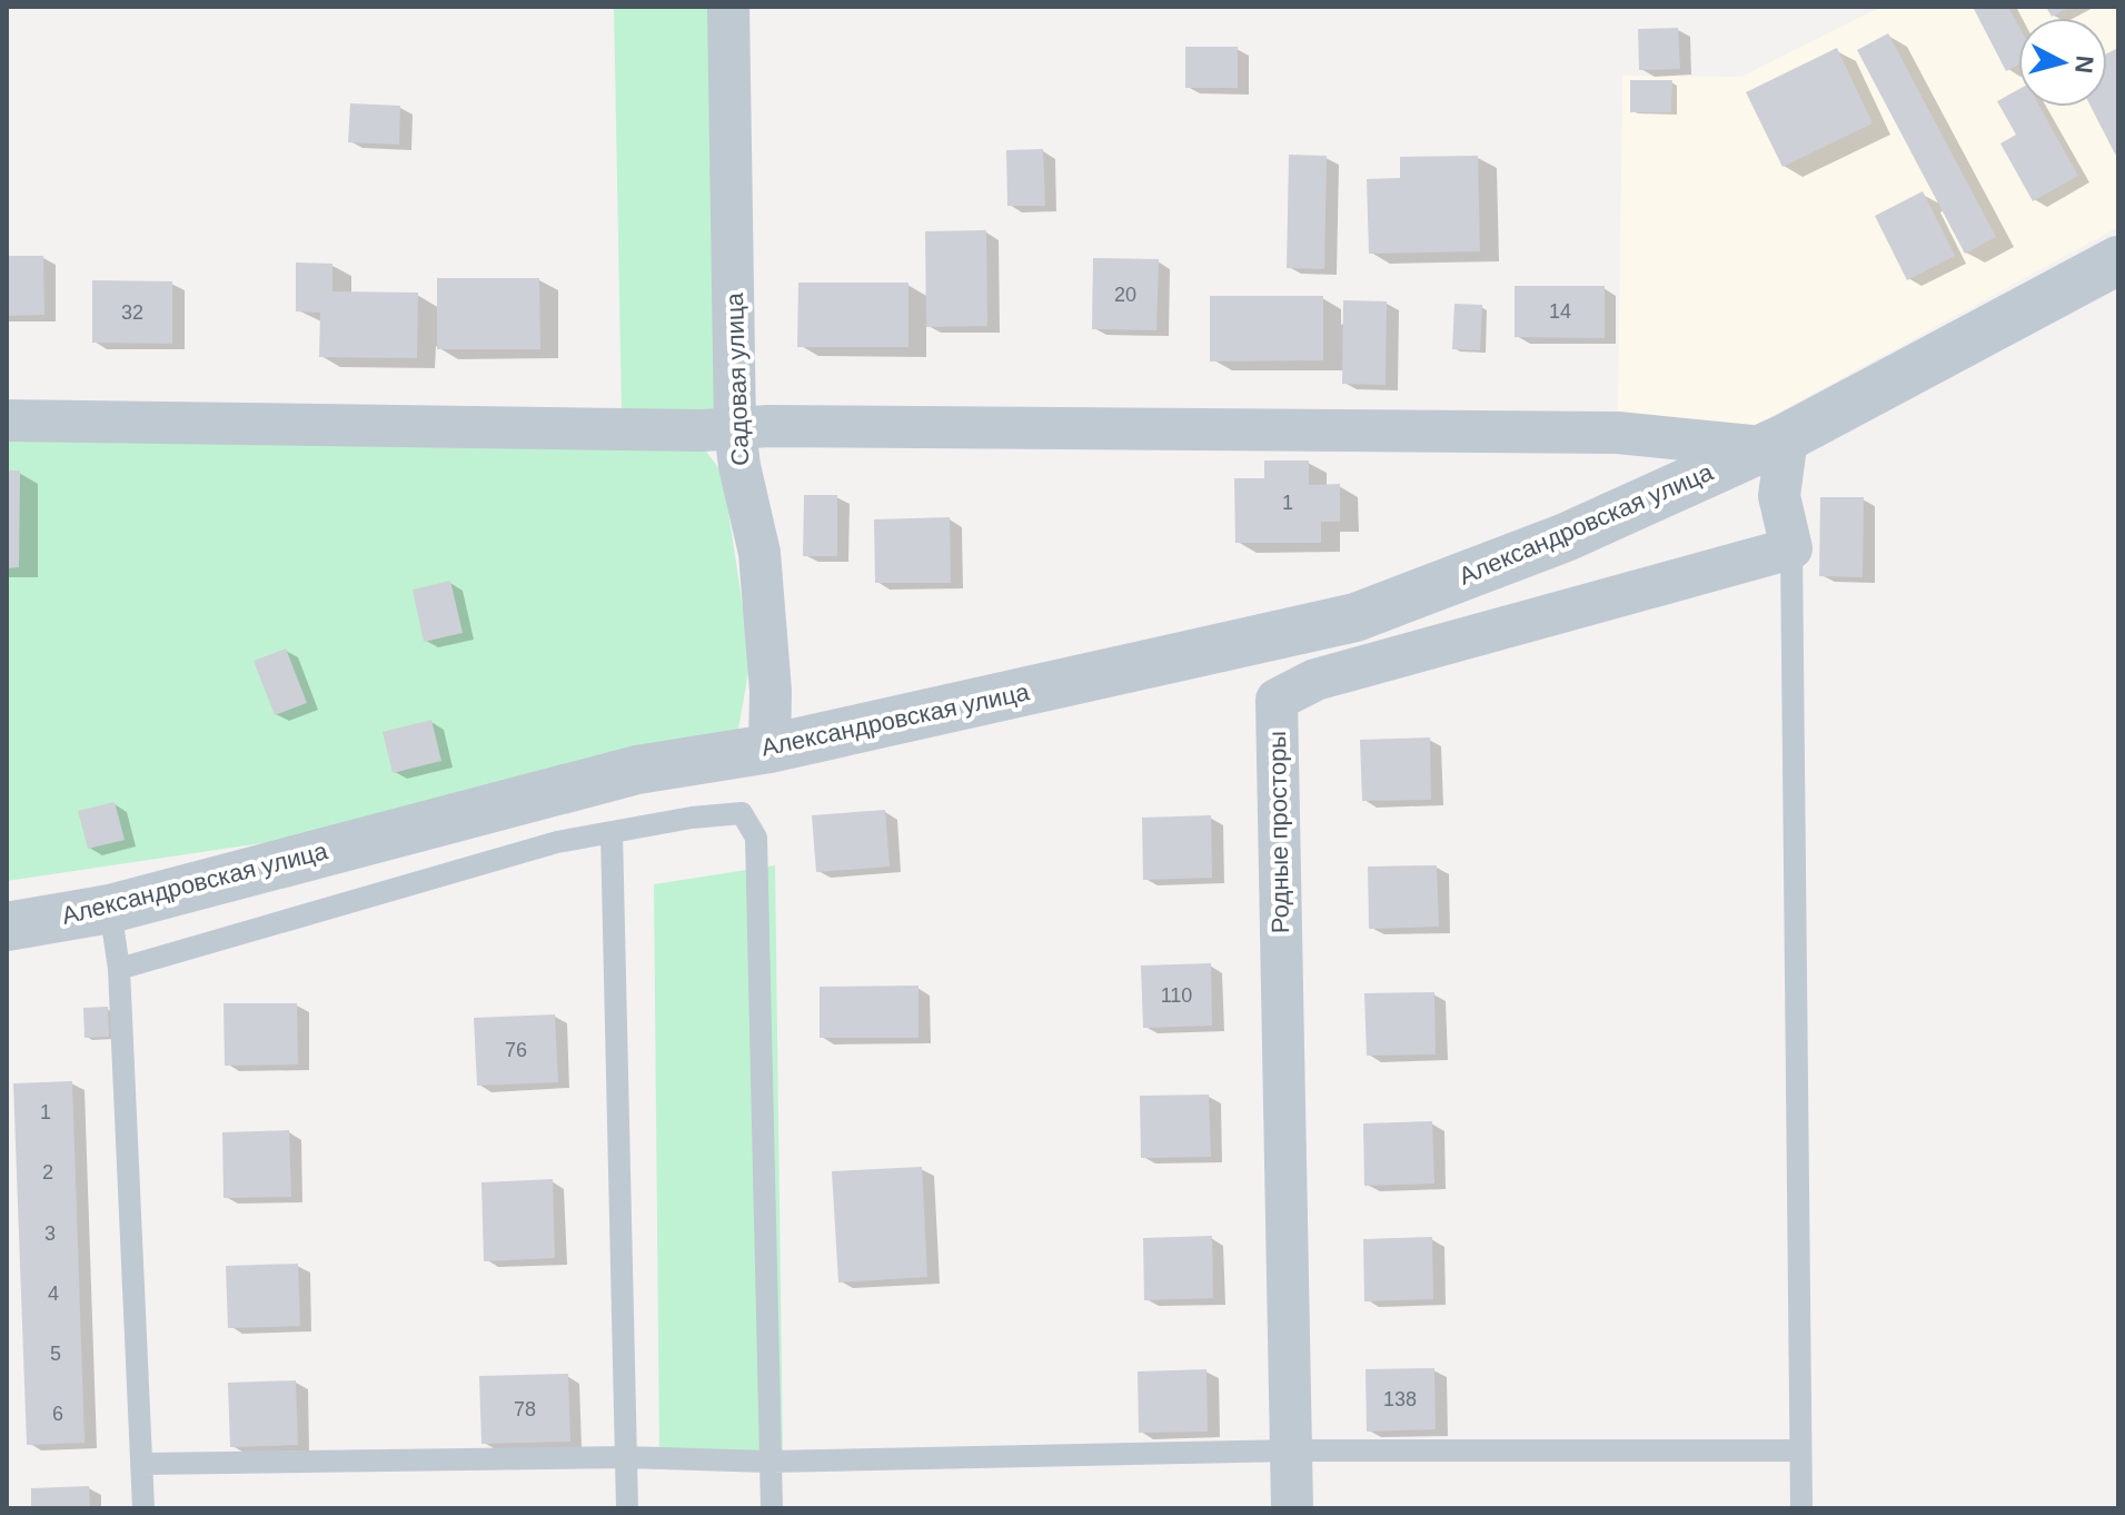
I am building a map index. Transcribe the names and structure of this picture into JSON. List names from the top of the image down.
{
  "streets": {
    "street": ["Садовая улица", "Александровская улица", "Родные просторы"]
  },
  "crossings": [
    ["Садовая улица", "Александровская улица"]
  ],
  "house_numbers": [
    "20",
    "14",
    "32",
    "1",
    "110",
    "76",
    "1",
    "2",
    "3",
    "4",
    "5",
    "138",
    "78",
    "6"
  ],
  "north": "right"
}
